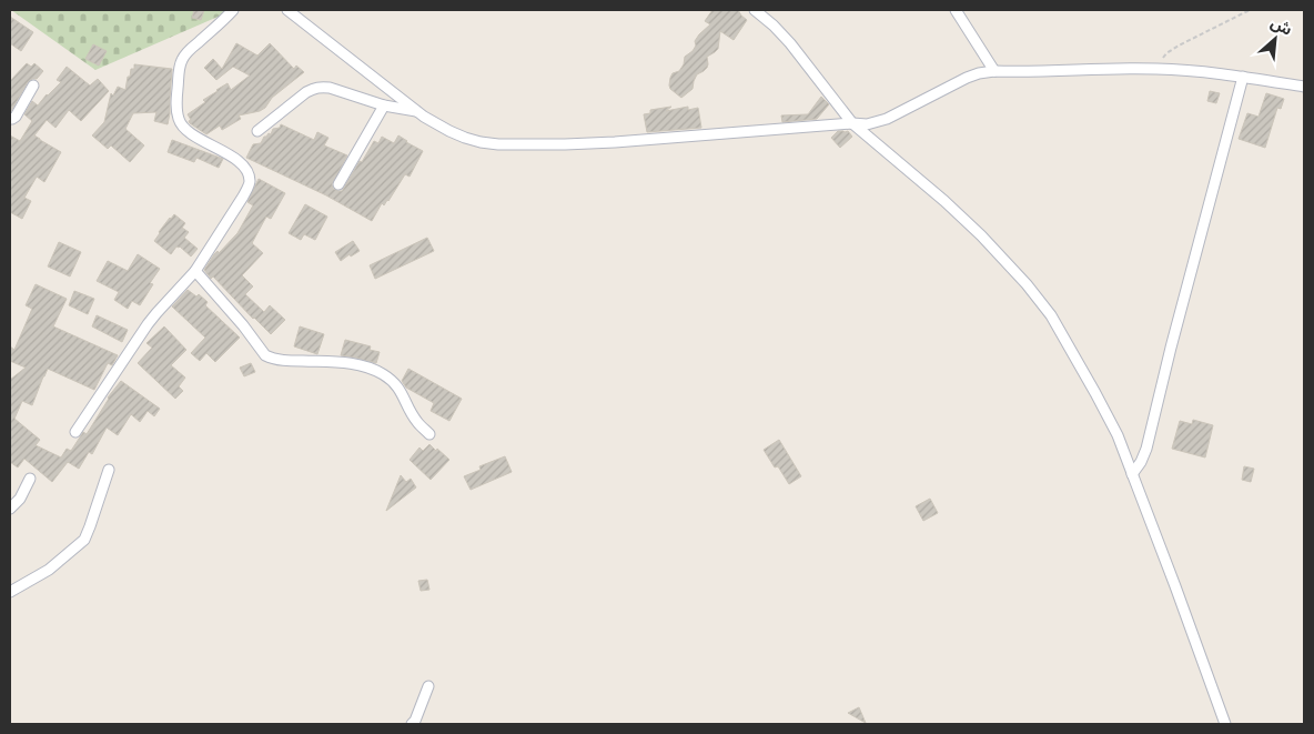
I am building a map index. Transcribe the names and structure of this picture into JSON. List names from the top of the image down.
{
  "north": "top right"
}
